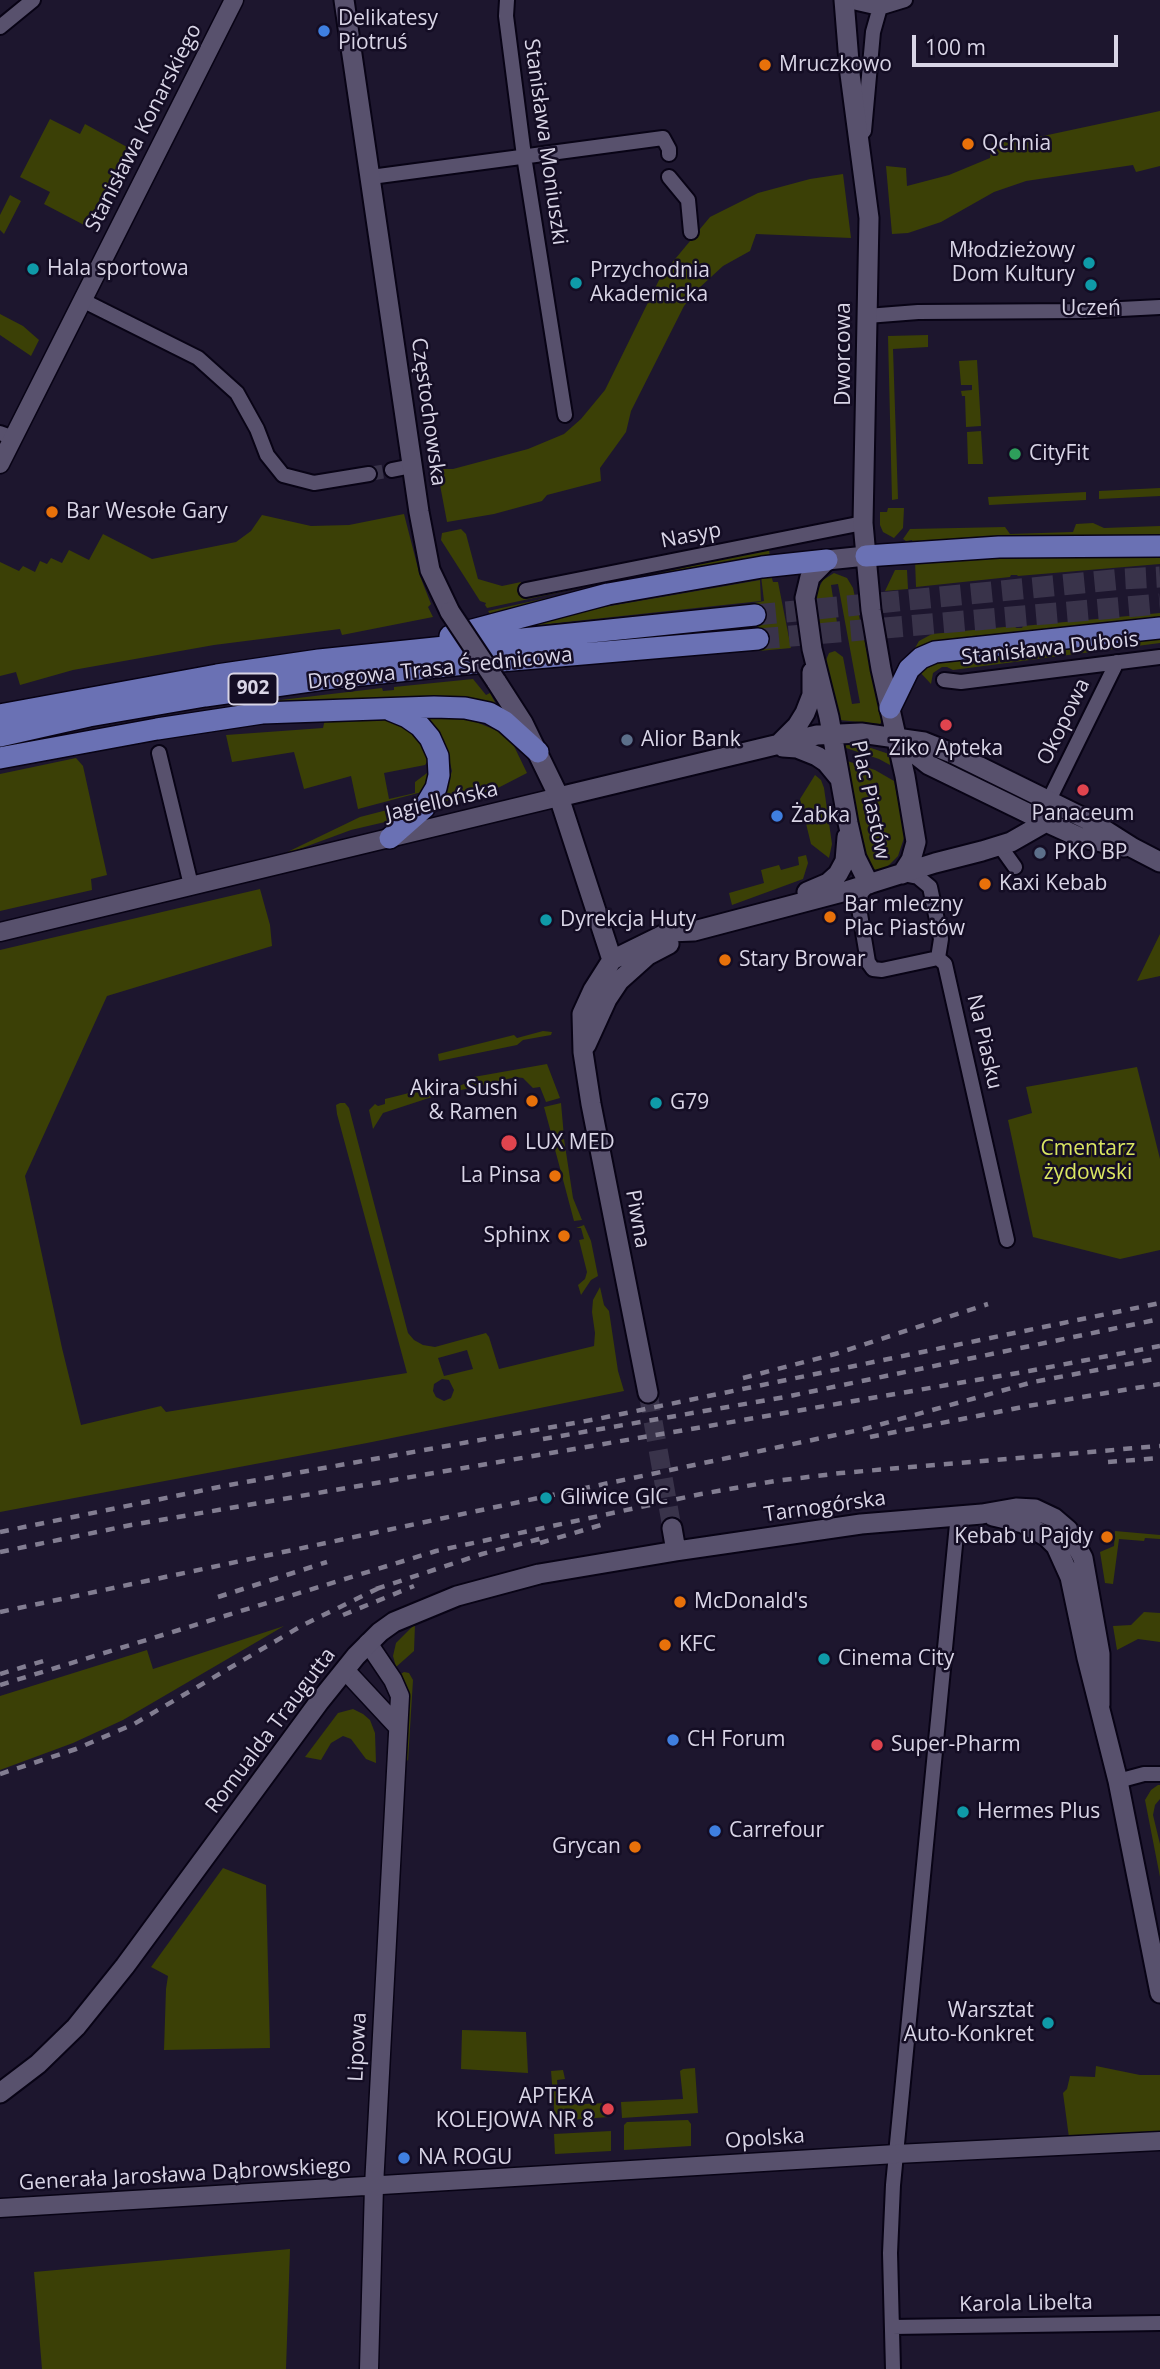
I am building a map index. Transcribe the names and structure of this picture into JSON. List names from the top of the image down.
{
  "streets": {
    "main road": [
      "Dworcowa",
      "Częstochowska",
      "Drogowa Trasa Średnicowa",
      "902",
      "Plac Piastów",
      "Jagiellońska",
      "Piwna",
      "Tarnogórska",
      "Romualda Traugutta"
    ],
    "street": [
      "Stanisława Konarskiego",
      "Stanisława Moniuszki",
      "Nasyp",
      "Stanisława Dubois",
      "Okopowa",
      "Na Piasku",
      "Lipowa",
      "Opolska",
      "Generała Jarosława Dąbrowskiego",
      "Karola Libelta"
    ]
  },
  "crossings": [
    ["Dworcowa", "Nasyp"],
    ["Dworcowa", "Plac Piastów"],
    ["Dworcowa", "Jagiellońska"],
    ["Częstochowska", "Jagiellońska"],
    ["Częstochowska", "Piwna"],
    ["Stanisława Dubois", "Okopowa"],
    ["Okopowa", "Jagiellońska"],
    ["Plac Piastów", "Jagiellońska"],
    ["Plac Piastów", "Na Piasku"],
    ["Tarnogórska", "Romualda Traugutta"],
    ["Romualda Traugutta", "Lipowa"],
    ["Lipowa", "Opolska"],
    ["Lipowa", "Generała Jarosława Dąbrowskiego"],
    ["Opolska", "Generała Jarosława Dąbrowskiego"]
  ],
  "parks": ["Cmentarz żydowski"],
  "places": [
    "Delikatesy Piotruś",
    "Mruczkowo",
    "Qchnia",
    "Młodzieżowy Dom Kultury",
    "Hala sportowa",
    "Przychodnia Akademicka",
    "Uczeń",
    "CityFit",
    "Bar Wesołe Gary",
    "Ziko Apteka",
    "Alior Bank",
    "Panaceum",
    "Żabka",
    "PKO BP",
    "Kaxi Kebab",
    "Bar mleczny Plac Piastów",
    "Dyrekcja Huty",
    "Stary Browar",
    "Akira Sushi & Ramen",
    "G79",
    "LUX MED",
    "La Pinsa",
    "Sphinx",
    "Gliwice GlC",
    "Kebab u Pajdy",
    "McDonald's",
    "KFC",
    "Cinema City",
    "CH Forum",
    "Super-Pharm",
    "Hermes Plus",
    "Carrefour",
    "Grycan",
    "Warsztat Auto-Konkret",
    "APTEKA KOLEJOWA NR 8",
    "NA ROGU"
  ],
  "scale_bar": "100 m"
}
